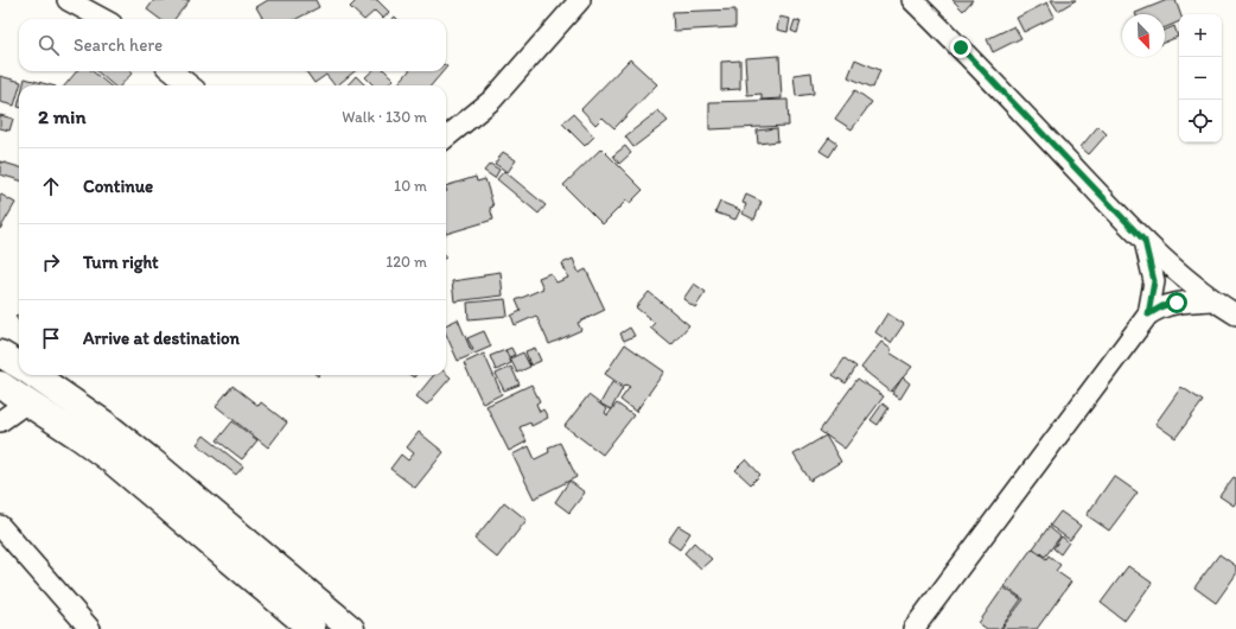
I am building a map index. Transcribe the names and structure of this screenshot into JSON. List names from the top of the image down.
{
  "north": "bottom right",
  "page": {
    "map_buttons": ["+", "−"],
    "search": "Search here",
    "heading": ["2 min", "Walk · 130 m"],
    "list": [
      ["Continue", "10 m"],
      ["Turn right", "120 m"],
      "Arrive at destination"
    ]
  }
}
